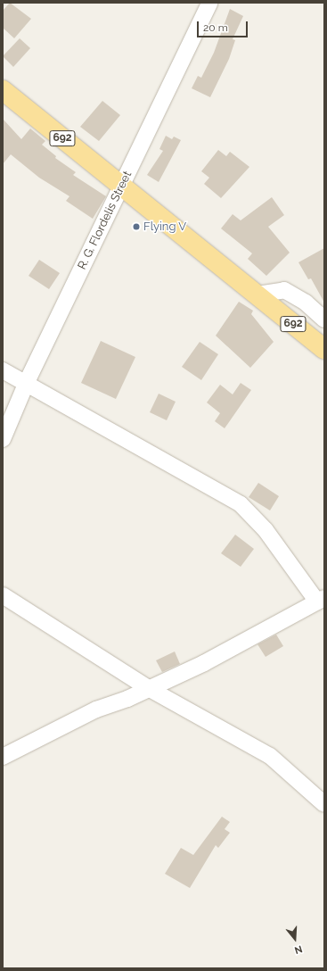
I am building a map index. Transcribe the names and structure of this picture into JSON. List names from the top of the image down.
{
  "streets": {
    "main road": ["692"],
    "street": ["R. G. Flordelis Street"]
  },
  "crossings": [
    ["692", "R. G. Flordelis Street"]
  ],
  "places": ["Flying V"],
  "scale_bar": "20 m",
  "north": "bottom"
}
